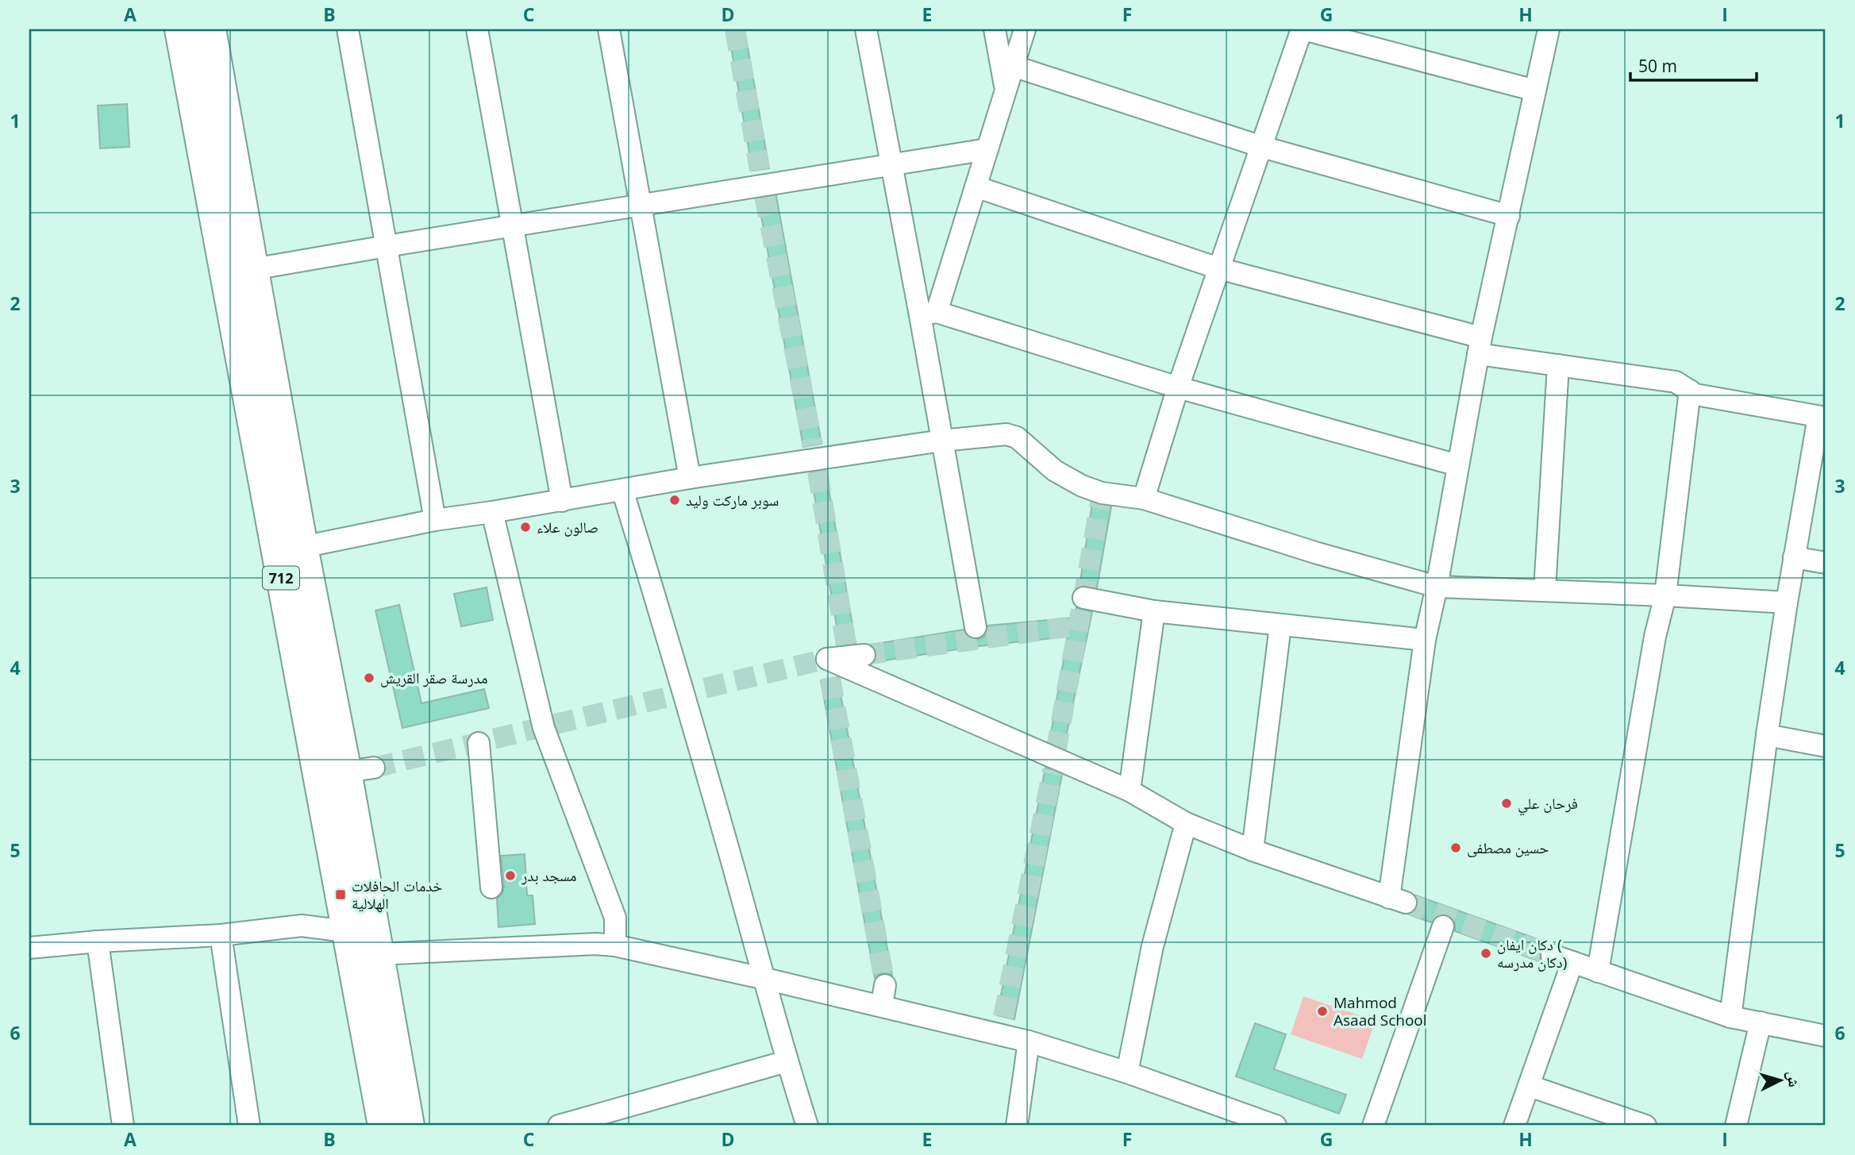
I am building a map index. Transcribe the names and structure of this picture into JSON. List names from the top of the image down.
{
  "streets": {
    "main road": ["712"]
  },
  "places": {
    "other": [
      "سوبر ماركت وليد",
      "صالون علاء",
      "مدرسة صقر القريش",
      "فرحان علي",
      "حسين مصطفى",
      "مسجد بدر",
      "دكان ايفان ( دكان مدرسه)",
      "Mahmod Asaad School"
    ],
    "transit": ["خدمات الحافلات الهلالية"]
  },
  "scale_bar": "50 m",
  "north": "right",
  "grid": {
    "columns": [
      "A",
      "B",
      "C",
      "D",
      "E",
      "F",
      "G",
      "H",
      "I"
    ],
    "rows": [
      "1",
      "2",
      "3",
      "4",
      "5",
      "6"
    ]
  }
}
